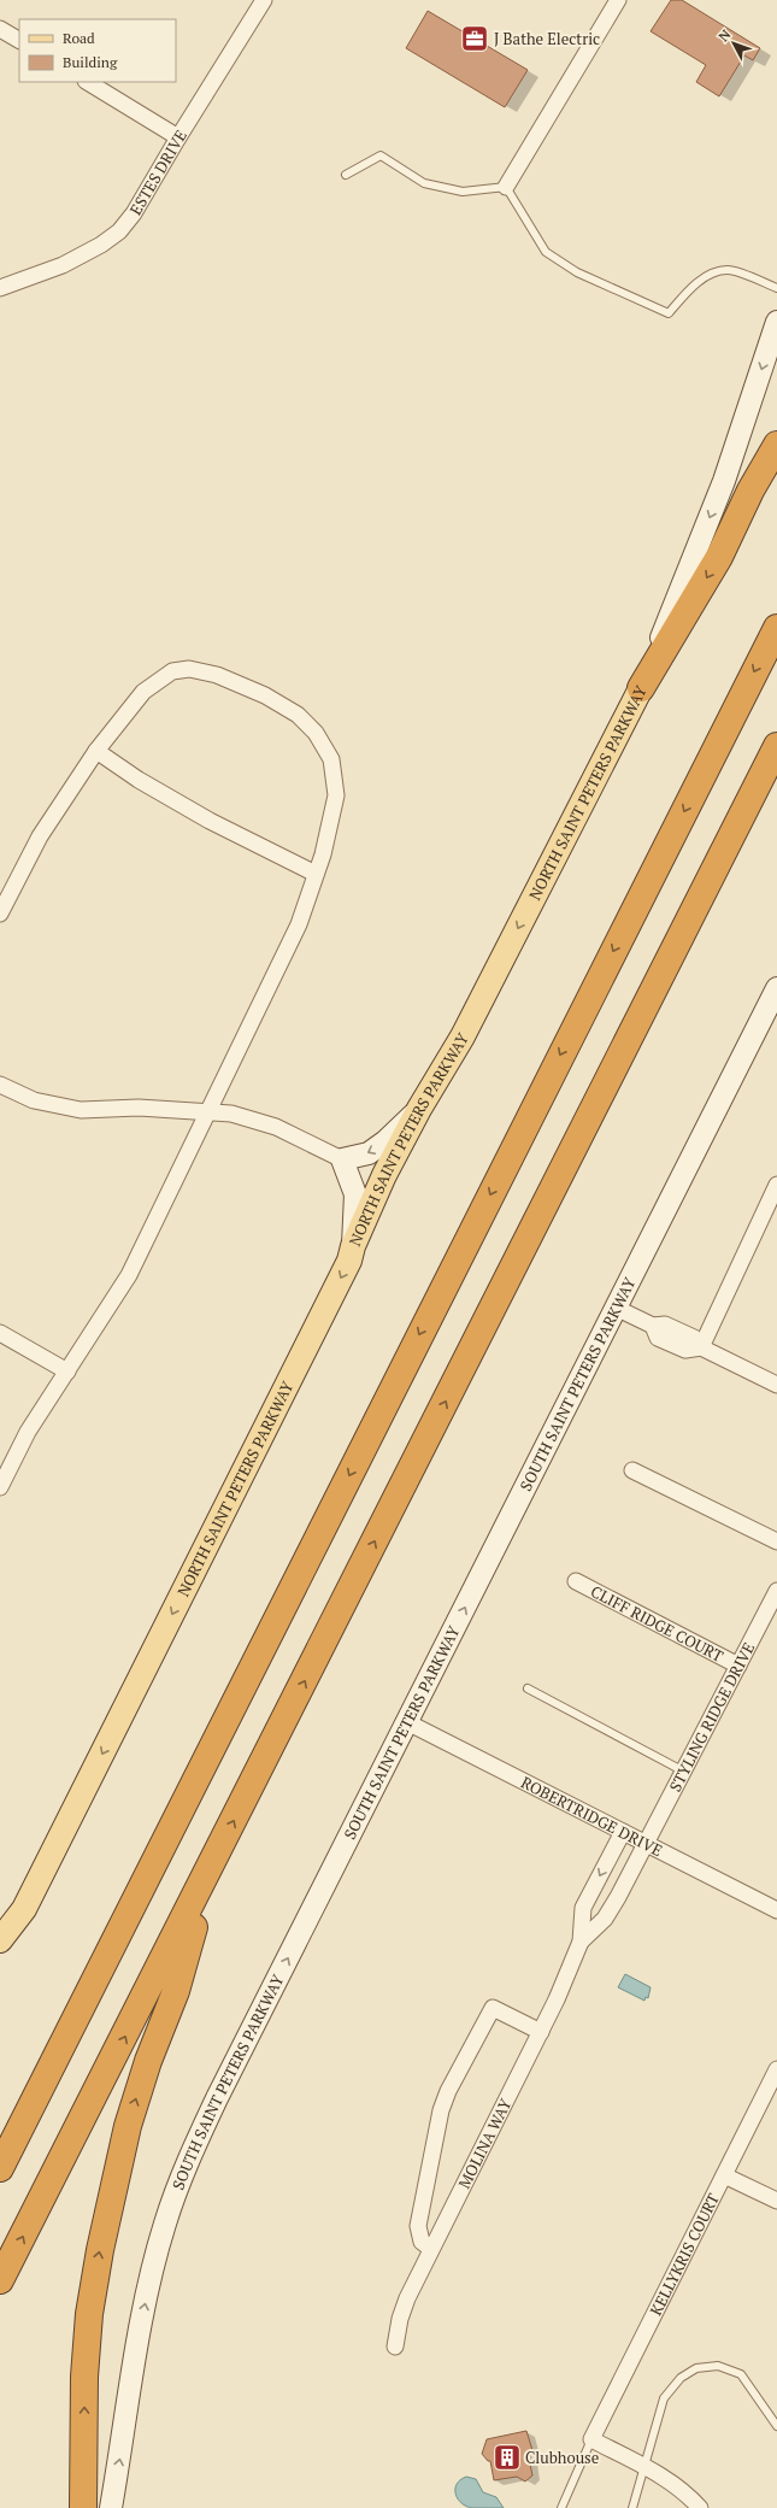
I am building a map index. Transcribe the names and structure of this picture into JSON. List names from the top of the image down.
{
  "streets": {
    "main road": ["NORTH SAINT PETERS PARKWAY", "SOUTH SAINT PETERS PARKWAY"],
    "street": [
      "ESTES DRIVE",
      "CLIFF RIDGE COURT",
      "STYLING RIDGE DRIVE",
      "ROBERTRIDGE DRIVE",
      "MOLINA WAY",
      "KELLYKRIS COURT"
    ]
  },
  "crossings": [
    ["SOUTH SAINT PETERS PARKWAY", "ROBERTRIDGE DRIVE"],
    ["CLIFF RIDGE COURT", "STYLING RIDGE DRIVE"],
    ["STYLING RIDGE DRIVE", "ROBERTRIDGE DRIVE"],
    ["STYLING RIDGE DRIVE", "MOLINA WAY"],
    ["ROBERTRIDGE DRIVE", "MOLINA WAY"]
  ],
  "one_way": ["NORTH SAINT PETERS PARKWAY", "SOUTH SAINT PETERS PARKWAY"],
  "places": {
    "office": ["J Bathe Electric"],
    "building": ["Clubhouse"]
  },
  "legend": ["Road", "Building"],
  "north": "top left"
}
